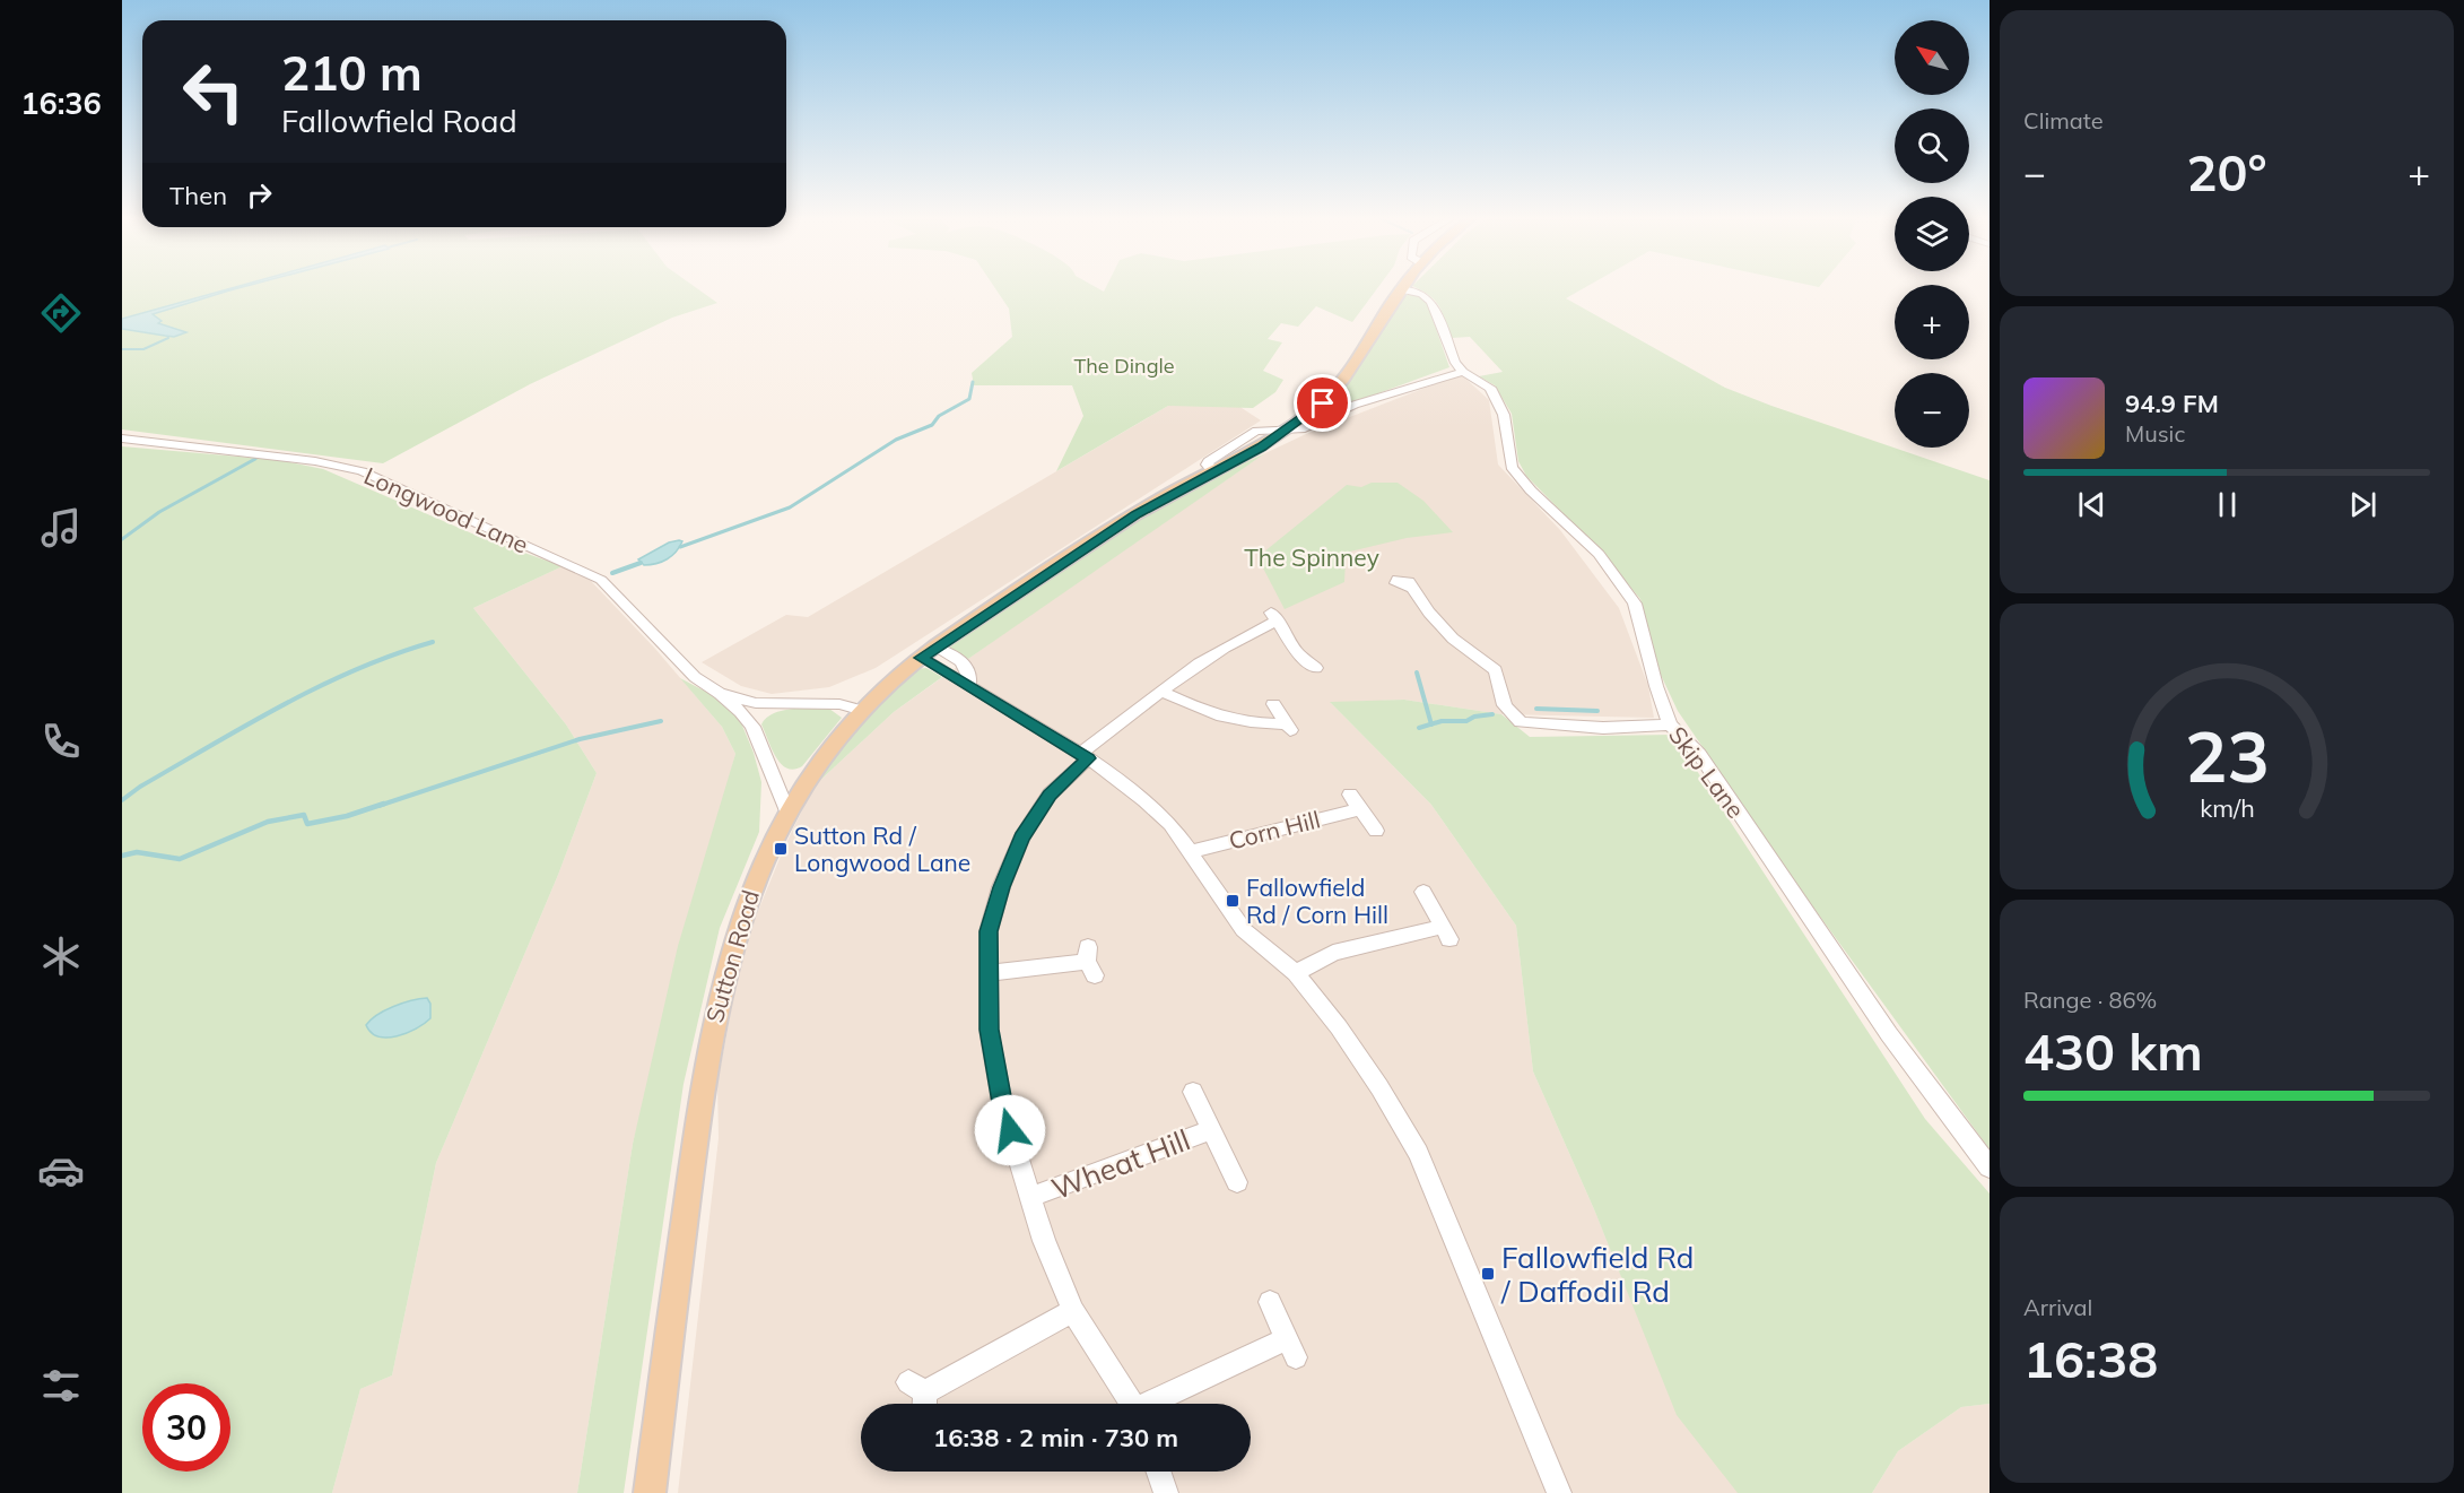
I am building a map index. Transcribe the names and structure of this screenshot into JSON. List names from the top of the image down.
{
  "streets": {
    "main road": ["Sutton Road"],
    "street": [
      "Longwood Lane",
      "Skip Lane",
      "Corn Hill",
      "Wheat Hill"
    ]
  },
  "crossings": [
    ["Longwood Lane", "Sutton Road"],
    ["Skip Lane", "Sutton Road"]
  ],
  "parks": ["The Dingle", "The Spinney"],
  "places": {
    "transit": ["Sutton Rd / Longwood Lane", "Fallowfield Rd / Corn Hill", "Fallowfield Rd / Daffodil Rd"]
  },
  "north": "top left",
  "page": {
    "tabs": "16:36",
    "tile": [
      "Climate",
      ["Range · 86%", "430 km"],
      ["Arrival", "16:38"]
    ],
    "map_buttons": ["+", "−"],
    "turn": ["210 m", "Fallowfield Road"],
    "heat": ["−", "20°", "+"],
    "then": "Then",
    "song": ["94.9 FM", "Music"],
    "limit": "30",
    "trip": "16:38 · 2 min · 730 m",
    "gauge": ["23", "km/h"]
  }
}
